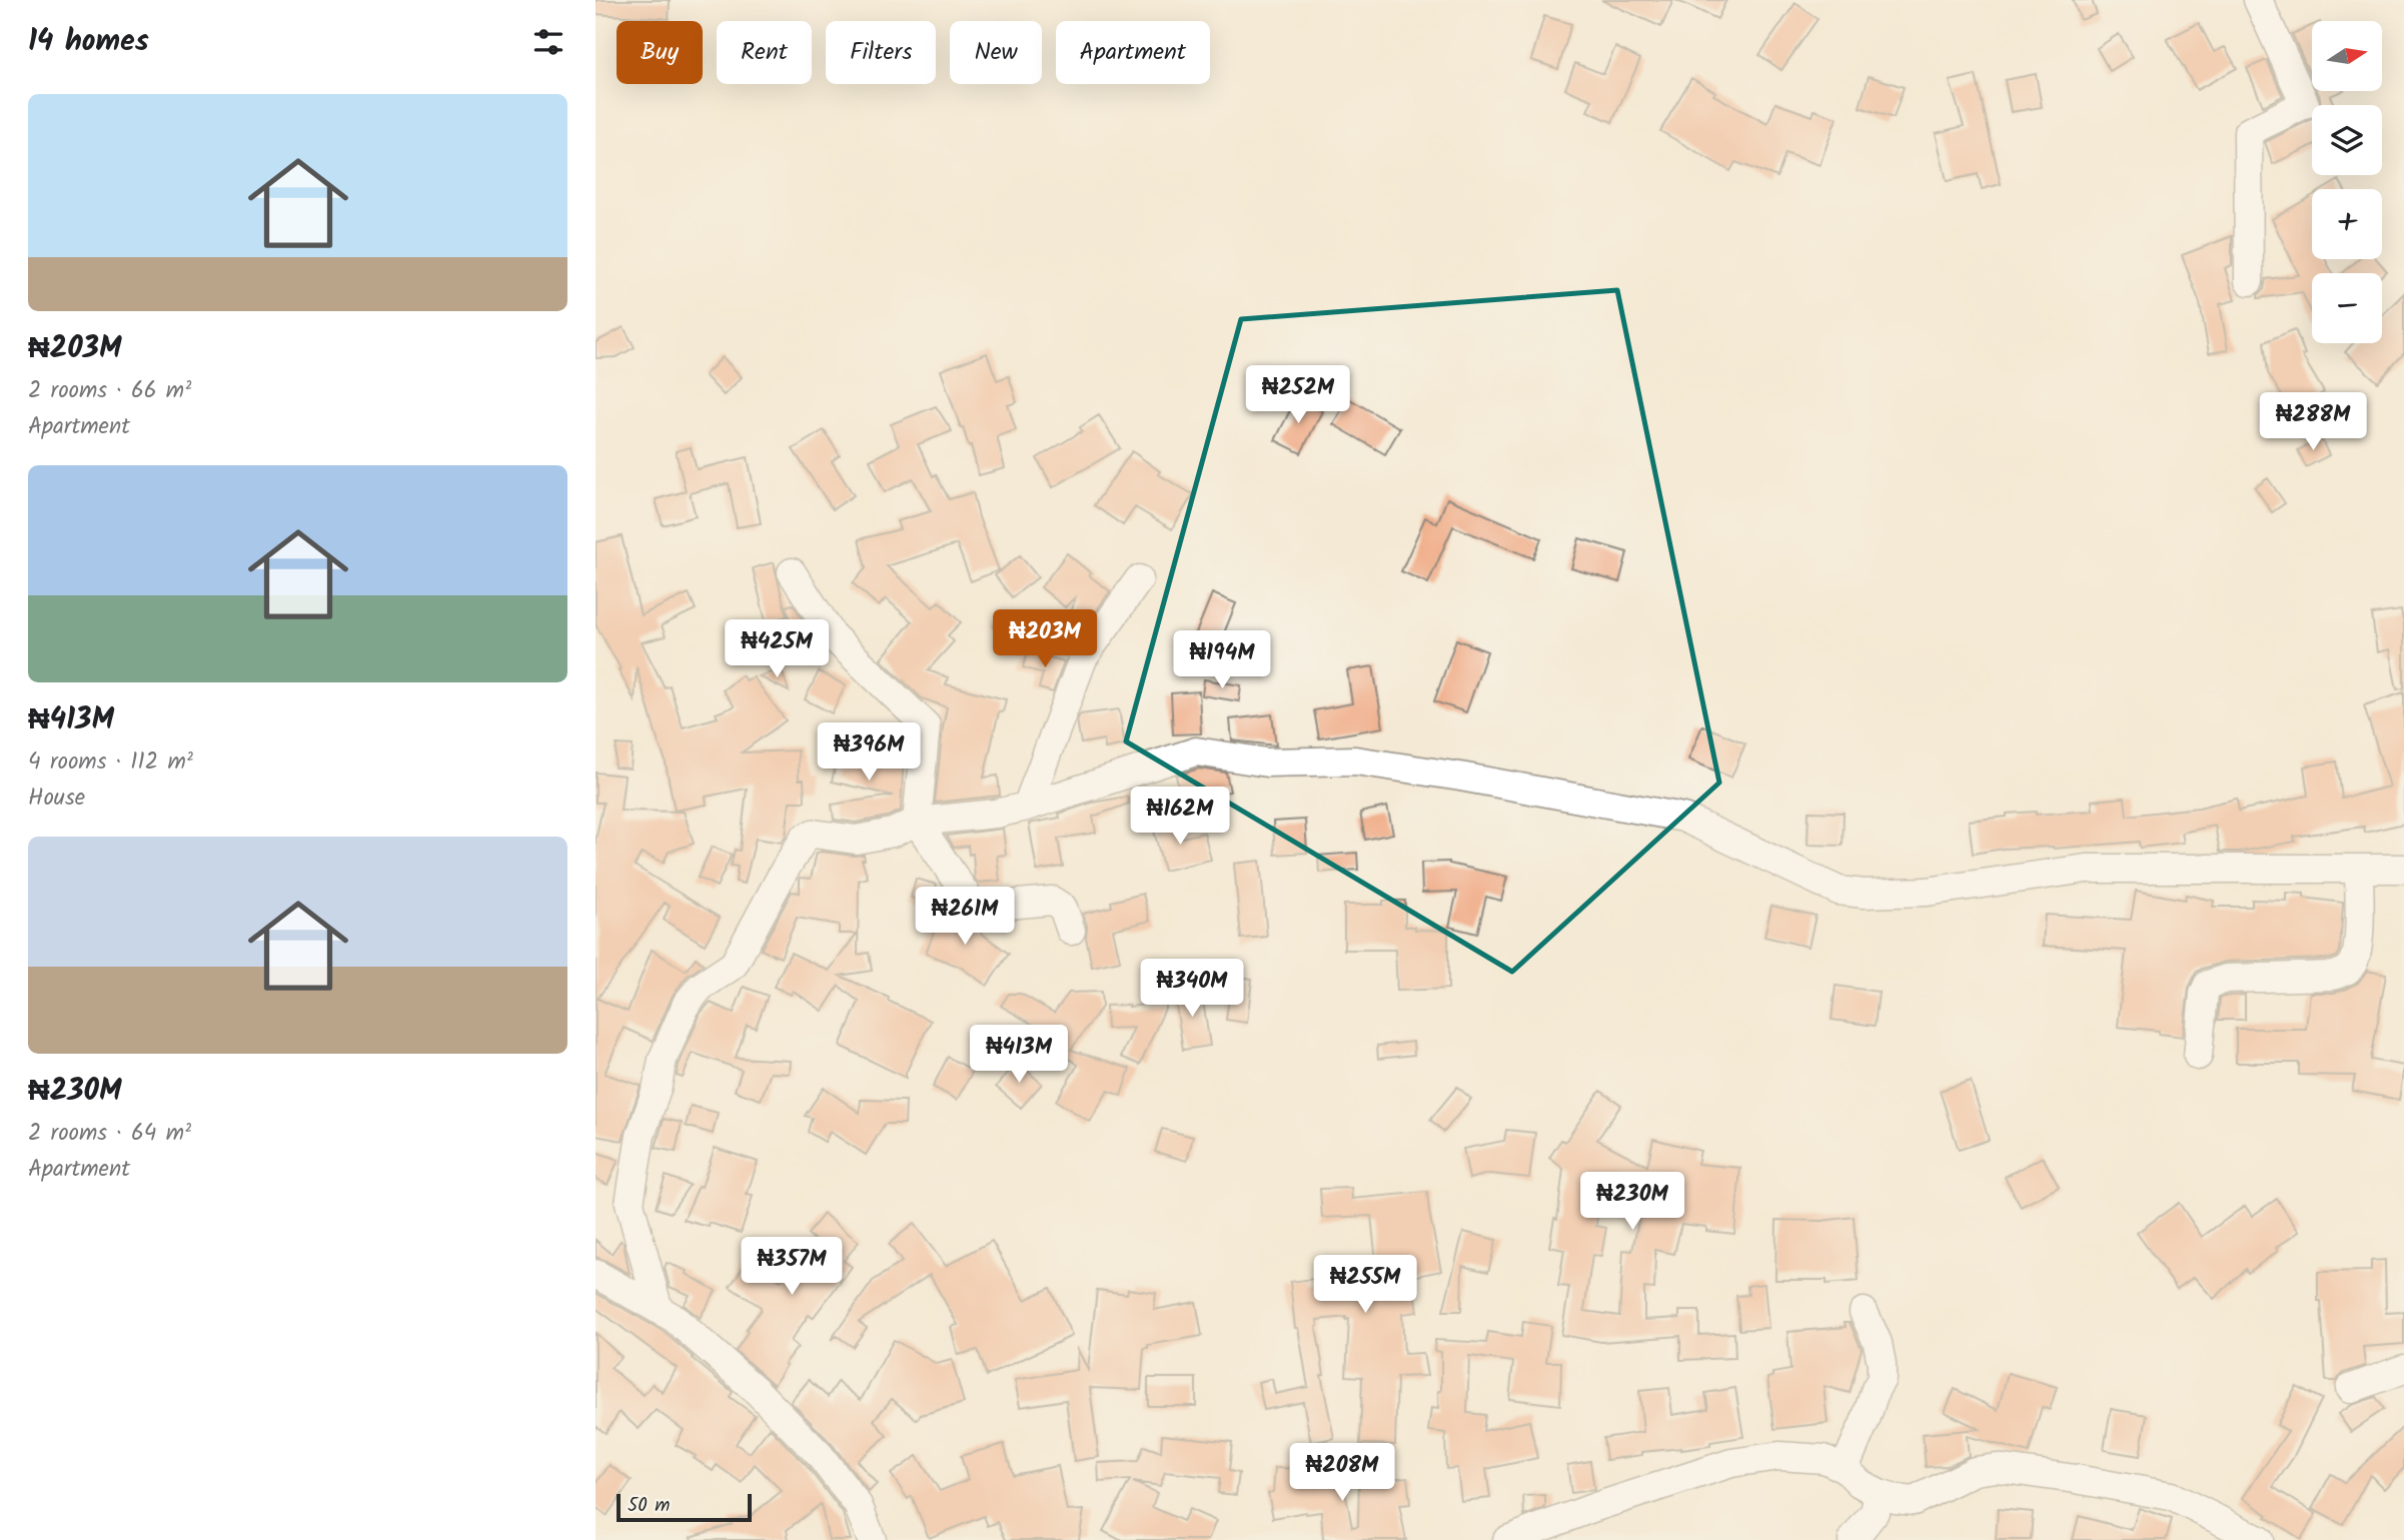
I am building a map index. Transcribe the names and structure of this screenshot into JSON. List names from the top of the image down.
{
  "scale_bar": "50 m",
  "north": "right",
  "page": {
    "heading": "14 homes",
    "map_buttons": ["+", "−"],
    "chip": [
      "Buy",
      "Rent",
      "Filters",
      "New",
      "Apartment"
    ],
    "list": [
      {
        "name": "₦203M",
        "note": "2 rooms · 66 m² · Apartment"
      },
      {
        "name": "₦413M",
        "note": "4 rooms · 112 m² · House"
      },
      {
        "name": "₦230M",
        "note": "2 rooms · 64 m² · Apartment"
      }
    ],
    "price": [
      "₦252M",
      "₦288M",
      "₦203M",
      "₦425M",
      "₦194M",
      "₦396M",
      "₦162M",
      "₦261M",
      "₦340M",
      "₦413M",
      "₦230M",
      "₦357M",
      "₦255M",
      "₦208M"
    ],
    "scale": "50 m"
  }
}
